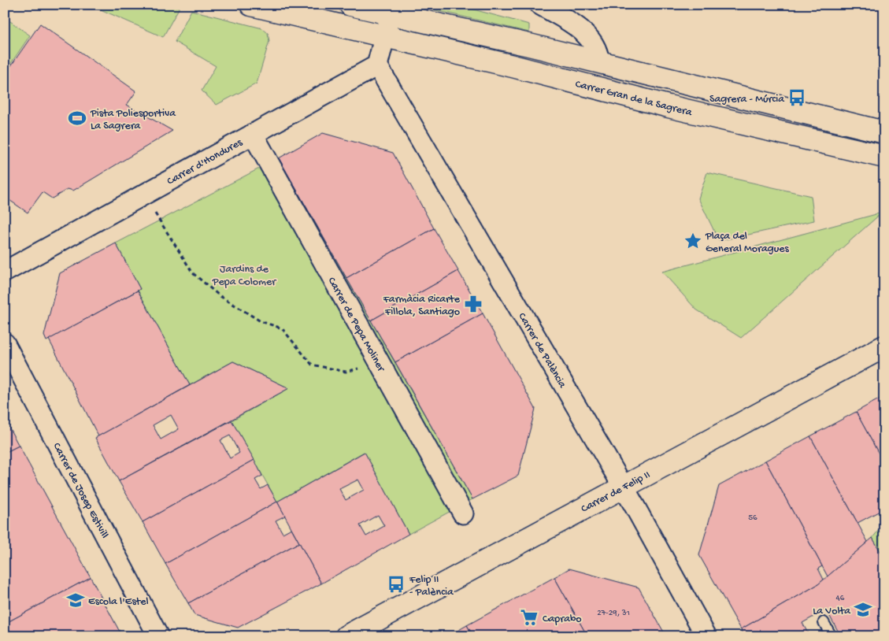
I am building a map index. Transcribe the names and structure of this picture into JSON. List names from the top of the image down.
{
  "streets": {
    "street": [
      "Carrer Gran de la Sagrera",
      "Carrer d'Hondures",
      "Carrer de Pepa Moliner",
      "Carrer de Palència",
      "Carrer de Josep Estivill",
      "Carrer de Felip II"
    ]
  },
  "crossings": [
    ["Carrer d'Hondures", "Carrer de Pepa Moliner"],
    ["Carrer d'Hondures", "Carrer de Palència"],
    ["Carrer de Palència", "Carrer de Felip II"]
  ],
  "parks": ["Jardins de Pepa Colomer"],
  "places": {
    "bus stop": ["Sagrera - Múrcia", "Felip II - Palència"],
    "sports": ["Pista Poliesportiva La Sagrera"],
    "place": ["Plaça del General Moragues"],
    "pharmacy": ["Farmàcia Ricarte Fillola, Santiago"],
    "school or university": ["Escola l'Estel", "La Volta"],
    "supermarket": ["Caprabo"]
  },
  "house_numbers": ["56", "46", "27-29, 31"]
}
